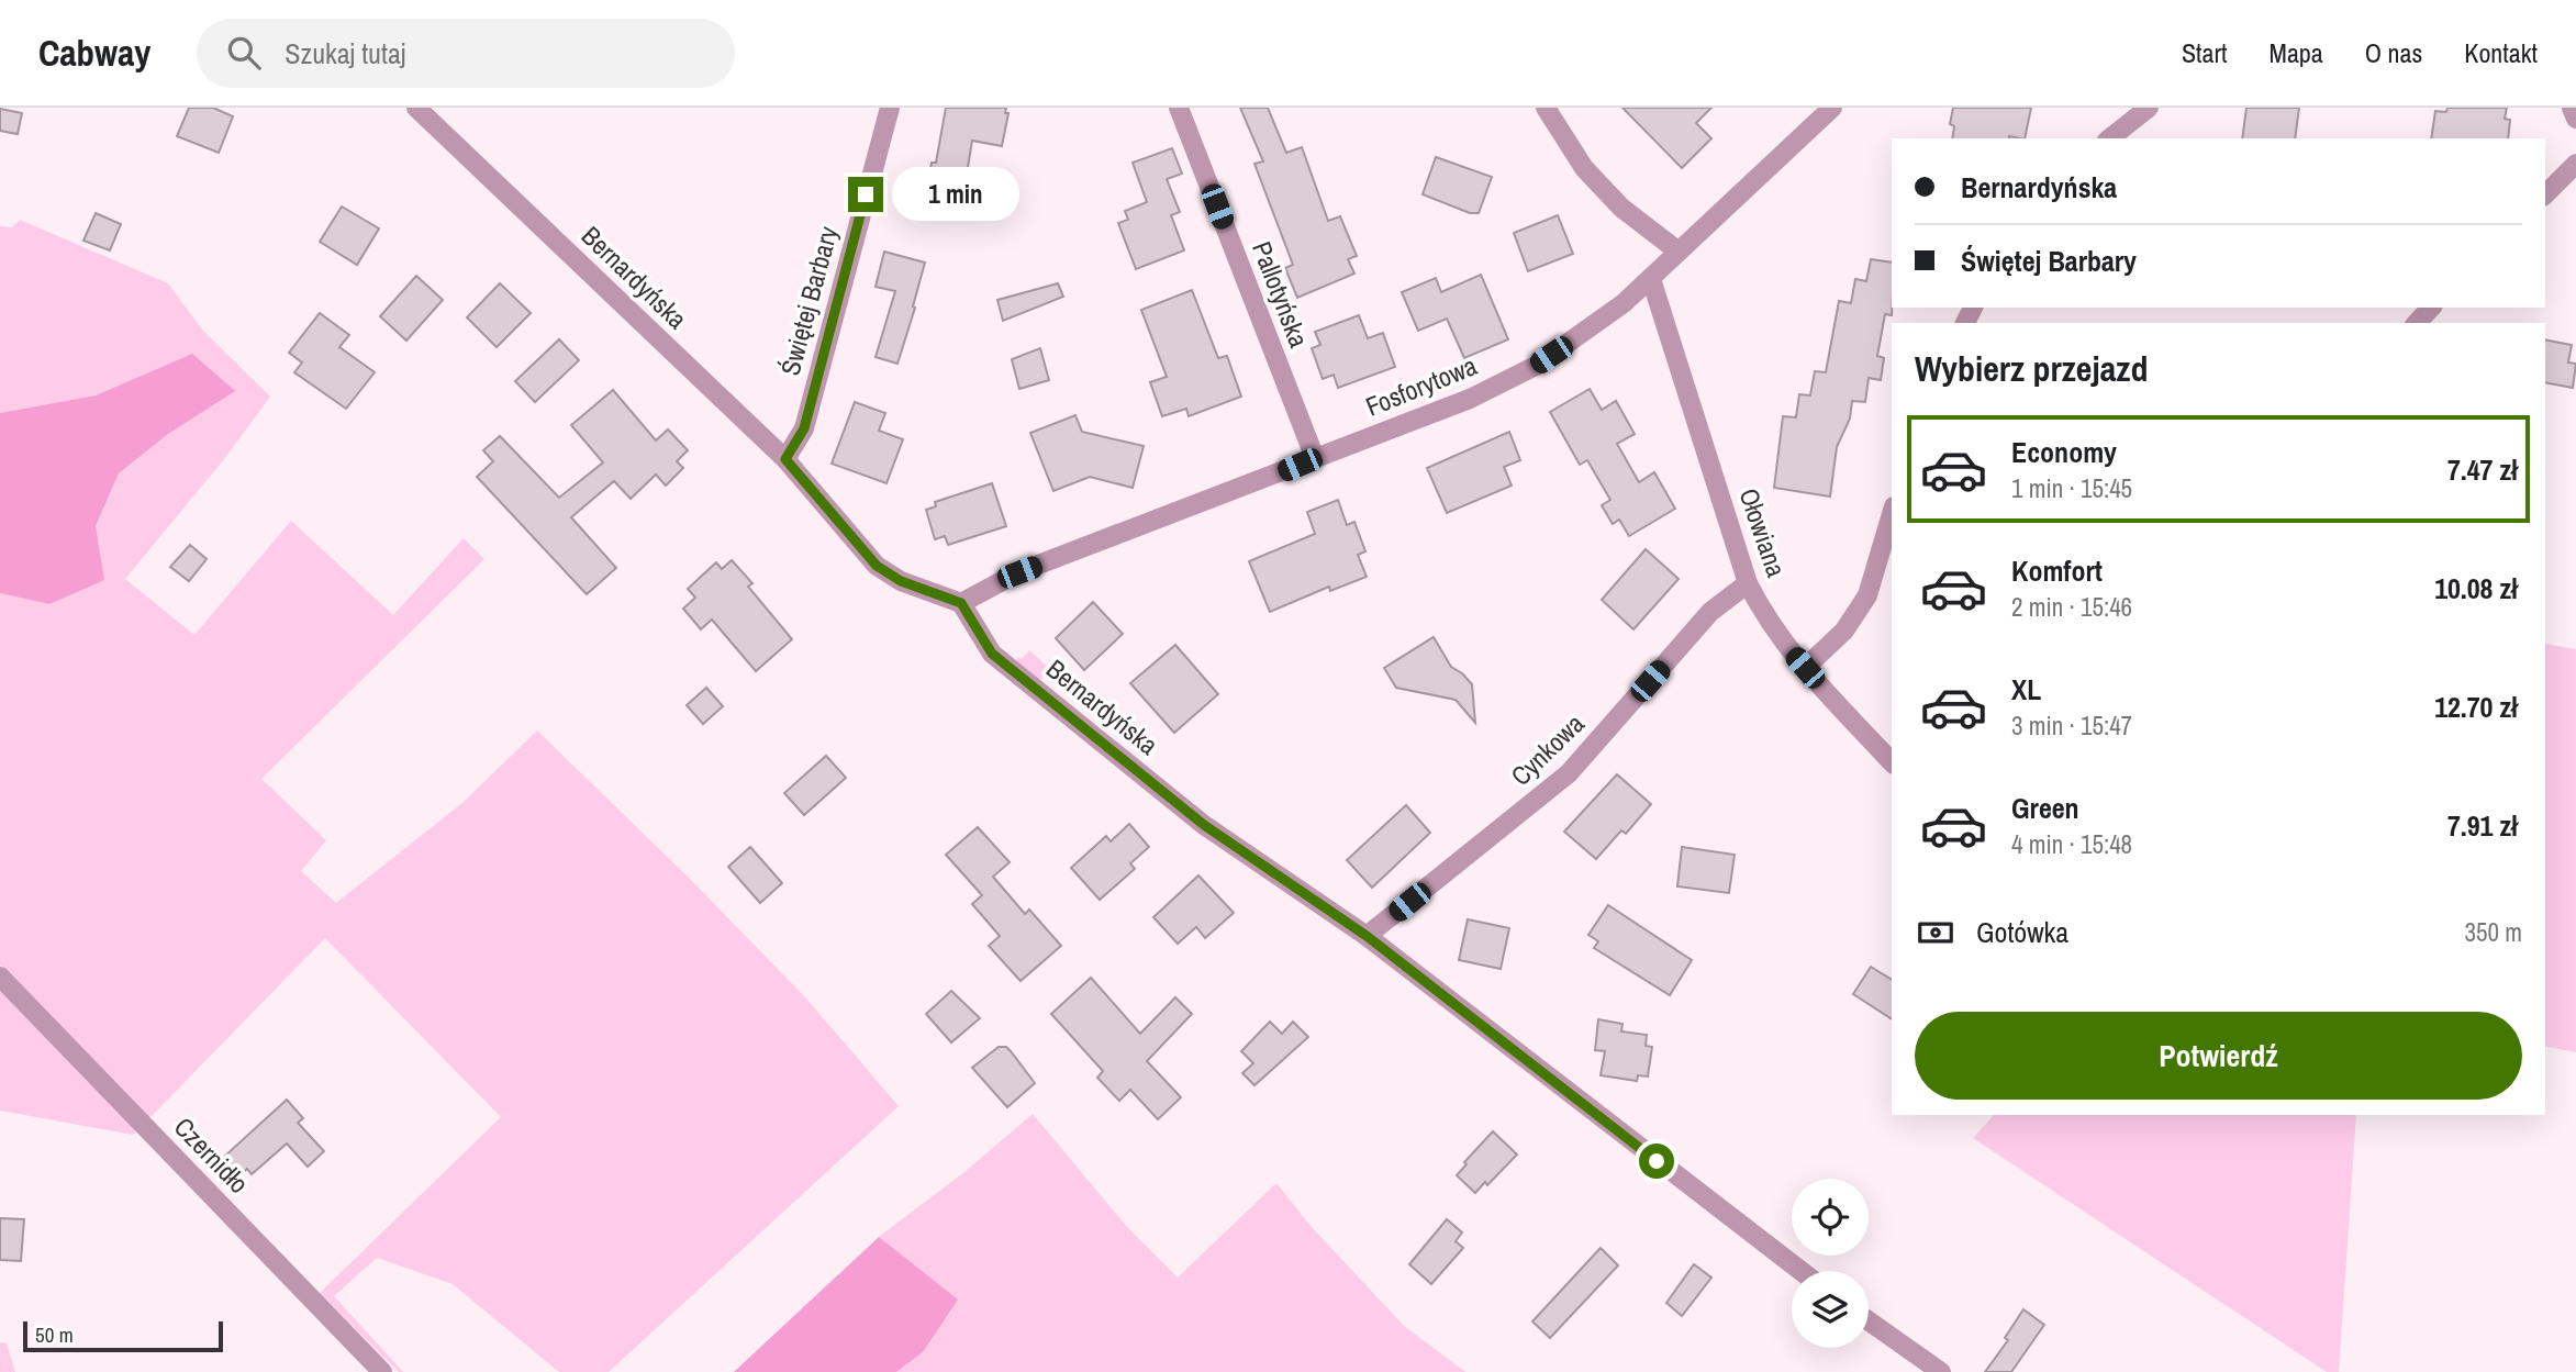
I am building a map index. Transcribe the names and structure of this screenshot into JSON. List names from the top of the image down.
{
  "streets": {
    "street": [
      "Bernardyńska",
      "Pallotyńska",
      "Świętej Barbary",
      "Fosforytowa",
      "Ołowiana",
      "Cynkowa",
      "Czernidło"
    ]
  },
  "crossings": [
    ["Bernardyńska", "Świętej Barbary"],
    ["Bernardyńska", "Fosforytowa"],
    ["Bernardyńska", "Cynkowa"],
    ["Pallotyńska", "Fosforytowa"],
    ["Fosforytowa", "Ołowiana"],
    ["Ołowiana", "Cynkowa"]
  ],
  "scale_bar": "50 m",
  "page": {
    "header": "Cabway",
    "search": "Szukaj tutaj",
    "nav": [
      "Start",
      "Mapa",
      "O nas",
      "Kontakt"
    ],
    "banner": ["Bernardyńska", "Świętej Barbary"],
    "bubble": "1 min",
    "heading": "Wybierz przejazd",
    "list": [
      {
        "name": "Economy",
        "note": "1 min · 15:45",
        "value": "7.47 zł"
      },
      {
        "name": "Komfort",
        "note": "2 min · 15:46",
        "value": "10.08 zł"
      },
      {
        "name": "XL",
        "note": "3 min · 15:47",
        "value": "12.70 zł"
      },
      {
        "name": "Green",
        "note": "4 min · 15:48",
        "value": "7.91 zł"
      }
    ],
    "pay": ["Gotówka", "350 m"],
    "buttons": "Potwierdź",
    "scale": "50 m"
  }
}
